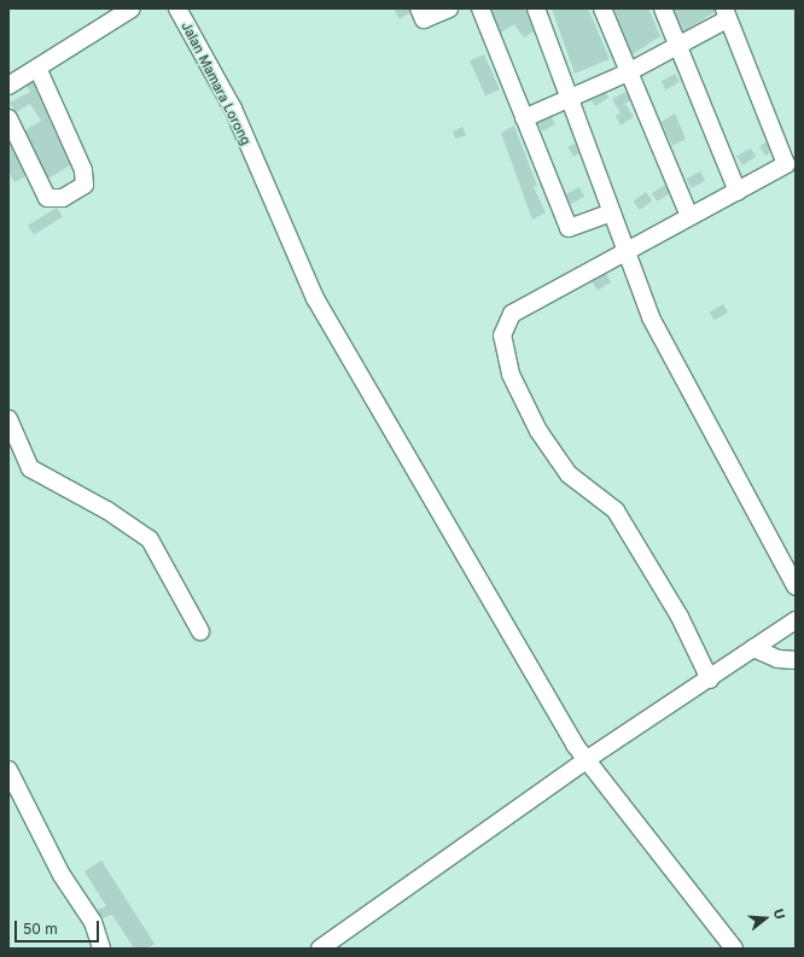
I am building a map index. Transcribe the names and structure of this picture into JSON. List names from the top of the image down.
{
  "streets": {
    "street": ["Jalan Mamara Lorong"]
  },
  "scale_bar": "50 m",
  "north": "right"
}
